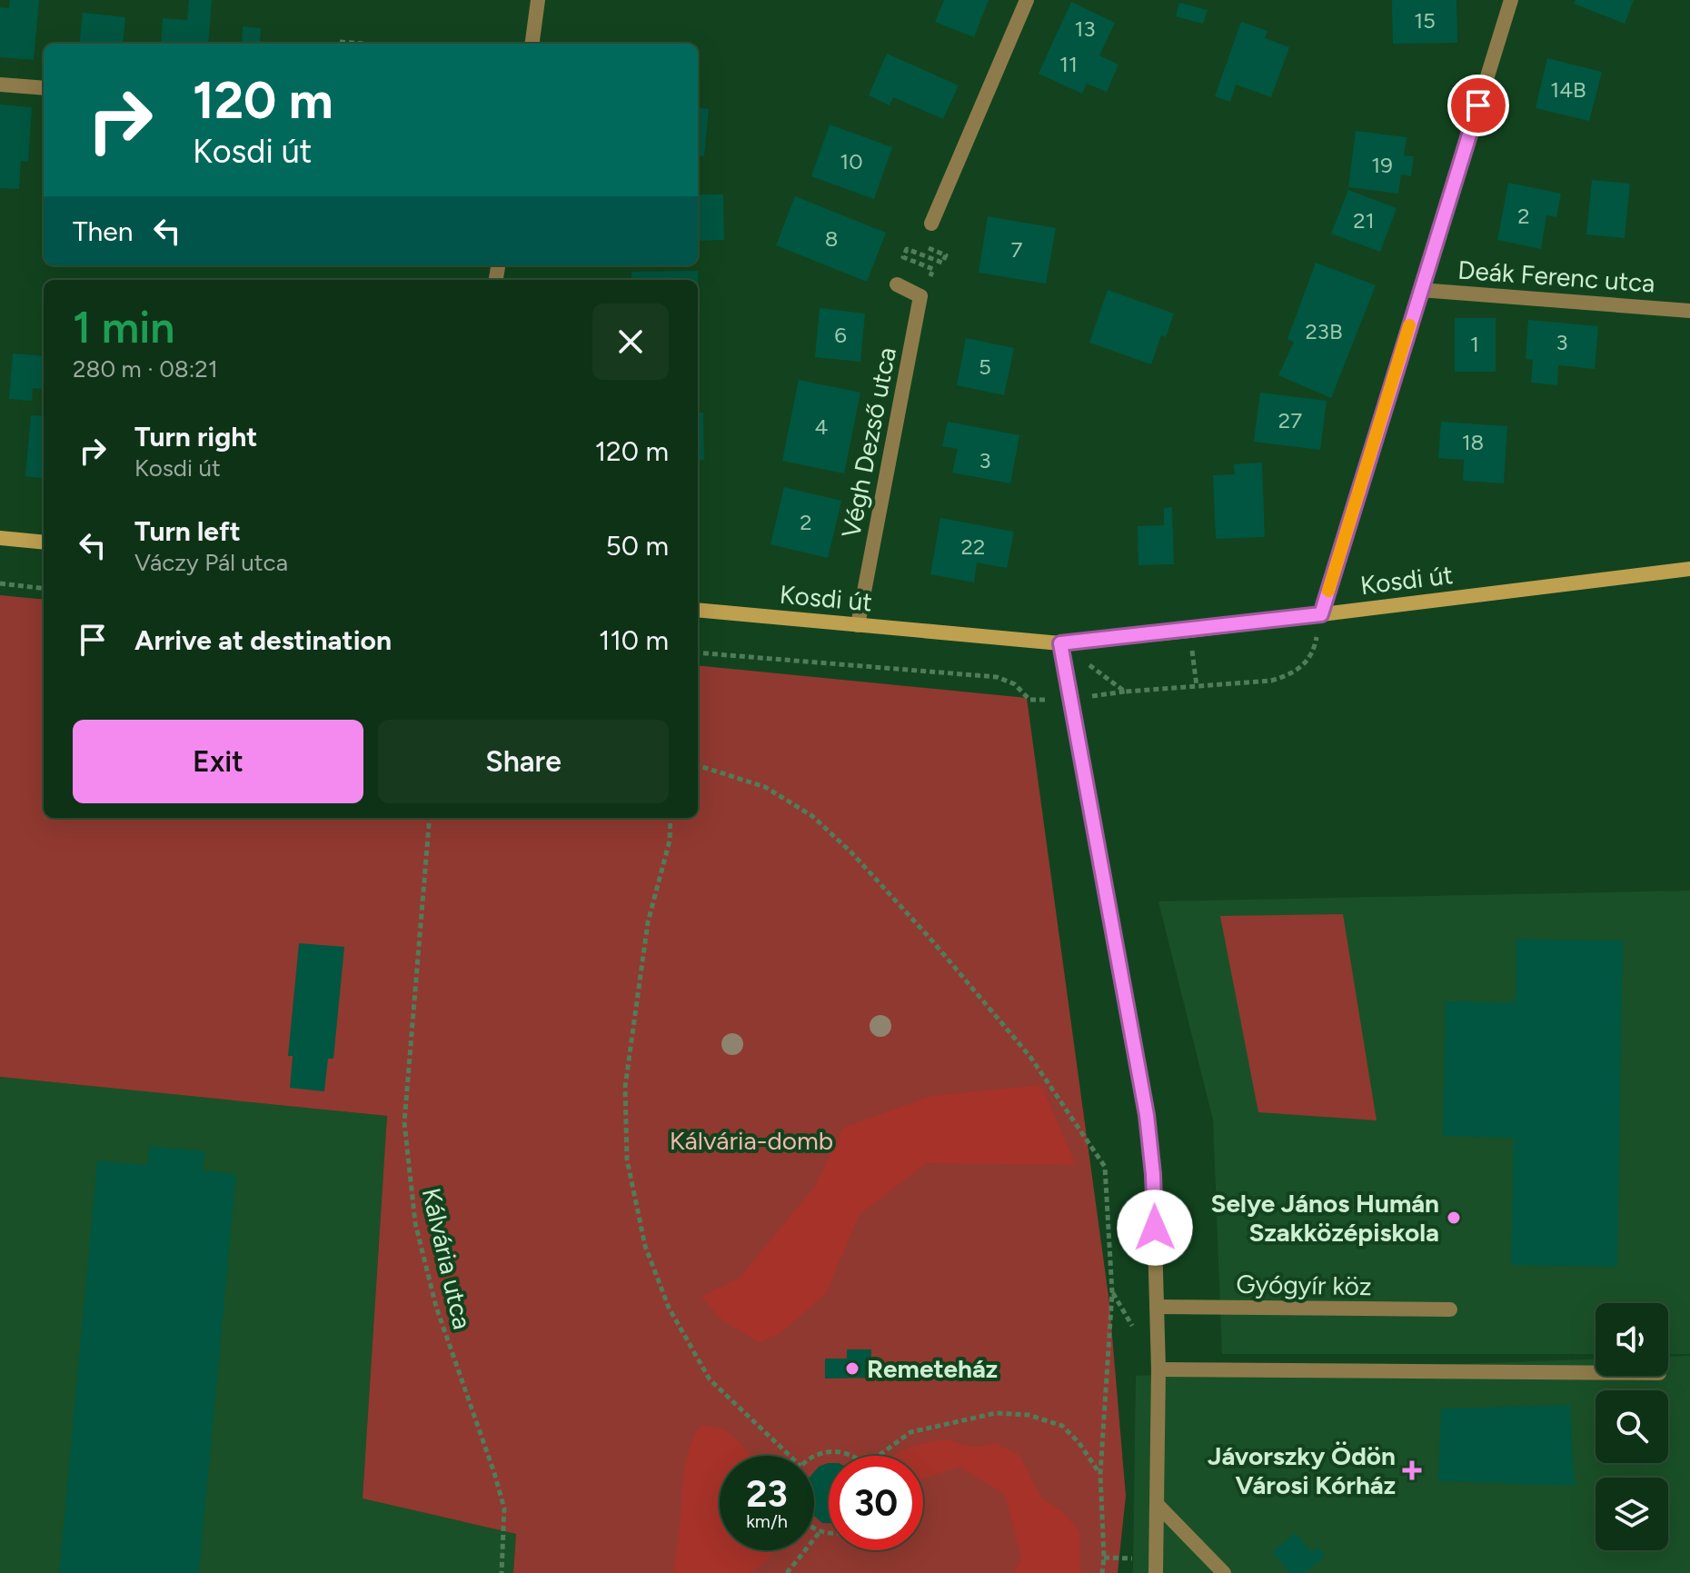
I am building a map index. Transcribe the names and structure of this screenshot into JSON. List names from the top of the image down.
{
  "streets": {
    "street": [
      "Deák Ferenc utca",
      "Végh Dezső utca",
      "Kosdi út",
      "Gyógyír köz"
    ],
    "path": ["Kálvária utca"]
  },
  "crossings": [
    ["Végh Dezső utca", "Kosdi út"]
  ],
  "parks": ["Kálvária-domb"],
  "places": {
    "other": ["Selye János Humán Szakközépiskola", "Remeteház"],
    "health": ["Jávorszky Ödön Városi Kórház"]
  },
  "house_numbers": [
    "15",
    "13",
    "11",
    "14B",
    "10",
    "19",
    "2",
    "21",
    "8",
    "7",
    "23B",
    "6",
    "3",
    "1",
    "5",
    "27",
    "4",
    "18",
    "3",
    "2",
    "22"
  ],
  "page": {
    "turn": ["120 m", "Kosdi út"],
    "then": "Then",
    "heading": ["1 min", "280 m · 08:21"],
    "list": [
      {
        "name": "Turn right",
        "note": "Kosdi út",
        "value": "120 m"
      },
      {
        "name": "Turn left",
        "note": "Váczy Pál utca",
        "value": "50 m"
      },
      {
        "name": "Arrive at destination",
        "value": "110 m"
      }
    ],
    "buttons": ["Exit", "Share"],
    "speed": "23 km/h",
    "limit": "30"
  }
}
